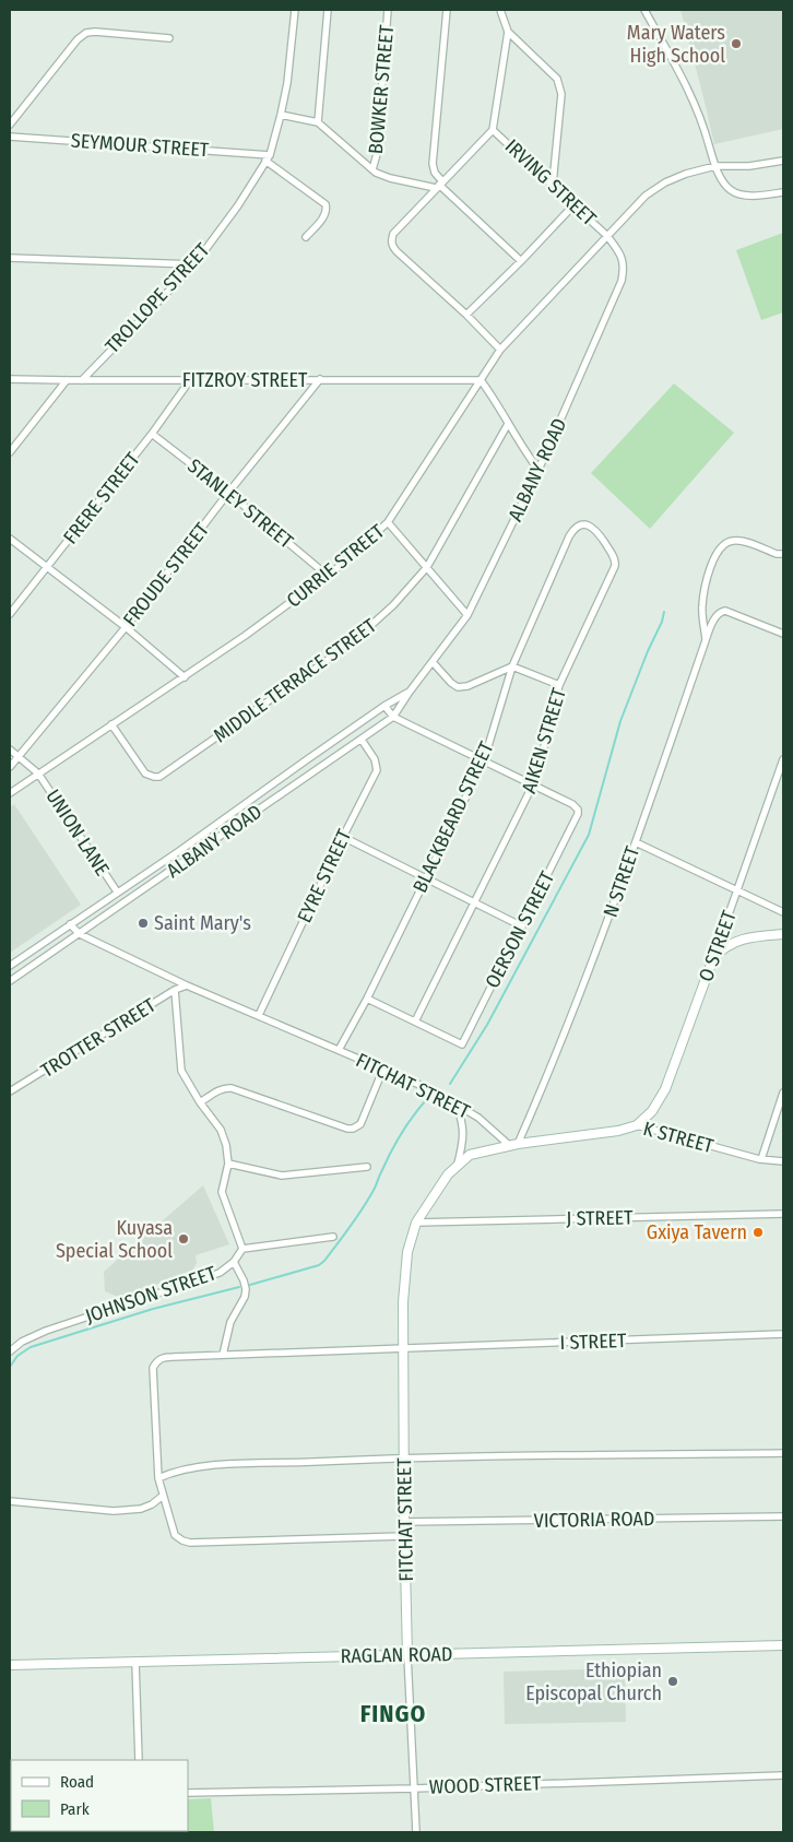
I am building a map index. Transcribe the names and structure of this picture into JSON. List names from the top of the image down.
{
  "streets": {
    "street": [
      "BOWKER STREET",
      "SEYMOUR STREET",
      "IRVING STREET",
      "TROLLOPE STREET",
      "FITZROY STREET",
      "ALBANY ROAD",
      "FRERE STREET",
      "STANLEY STREET",
      "CURRIE STREET",
      "FROUDE STREET",
      "MIDDLE TERRACE STREET",
      "AIKEN STREET",
      "BLACKBEARD STREET",
      "UNION LANE",
      "EYRE STREET",
      "N STREET",
      "OERSON STREET",
      "O STREET",
      "TROTTER STREET",
      "FITCHAT STREET",
      "K STREET",
      "J STREET",
      "JOHNSON STREET",
      "I STREET",
      "VICTORIA ROAD",
      "RAGLAN ROAD",
      "WOOD STREET"
    ]
  },
  "crossings": [
    ["SEYMOUR STREET", "TROLLOPE STREET"],
    ["IRVING STREET", "ALBANY ROAD"],
    ["IRVING STREET", "CURRIE STREET"],
    ["TROLLOPE STREET", "FITZROY STREET"],
    ["FITZROY STREET", "FRERE STREET"],
    ["FITZROY STREET", "CURRIE STREET"],
    ["FITZROY STREET", "FROUDE STREET"],
    ["ALBANY ROAD", "CURRIE STREET"],
    ["ALBANY ROAD", "UNION LANE"],
    ["ALBANY ROAD", "EYRE STREET"],
    ["ALBANY ROAD", "FITCHAT STREET"],
    ["FRERE STREET", "STANLEY STREET"],
    ["STANLEY STREET", "CURRIE STREET"],
    ["STANLEY STREET", "FROUDE STREET"],
    ["CURRIE STREET", "MIDDLE TERRACE STREET"],
    ["CURRIE STREET", "UNION LANE"],
    ["FROUDE STREET", "UNION LANE"],
    ["AIKEN STREET", "BLACKBEARD STREET"],
    ["AIKEN STREET", "OERSON STREET"],
    ["BLACKBEARD STREET", "FITCHAT STREET"],
    ["EYRE STREET", "FITCHAT STREET"],
    ["N STREET", "FITCHAT STREET"],
    ["N STREET", "K STREET"],
    ["O STREET", "K STREET"],
    ["TROTTER STREET", "FITCHAT STREET"],
    ["FITCHAT STREET", "K STREET"],
    ["FITCHAT STREET", "J STREET"],
    ["FITCHAT STREET", "I STREET"],
    ["FITCHAT STREET", "VICTORIA ROAD"],
    ["FITCHAT STREET", "RAGLAN ROAD"]
  ],
  "districts": ["FINGO"],
  "places": [
    "Mary Waters High School",
    "Saint Mary's",
    "Gxiya Tavern",
    "Kuyasa Special School",
    "Ethiopian Episcopal Church"
  ],
  "legend": ["Road", "Park"]
}
